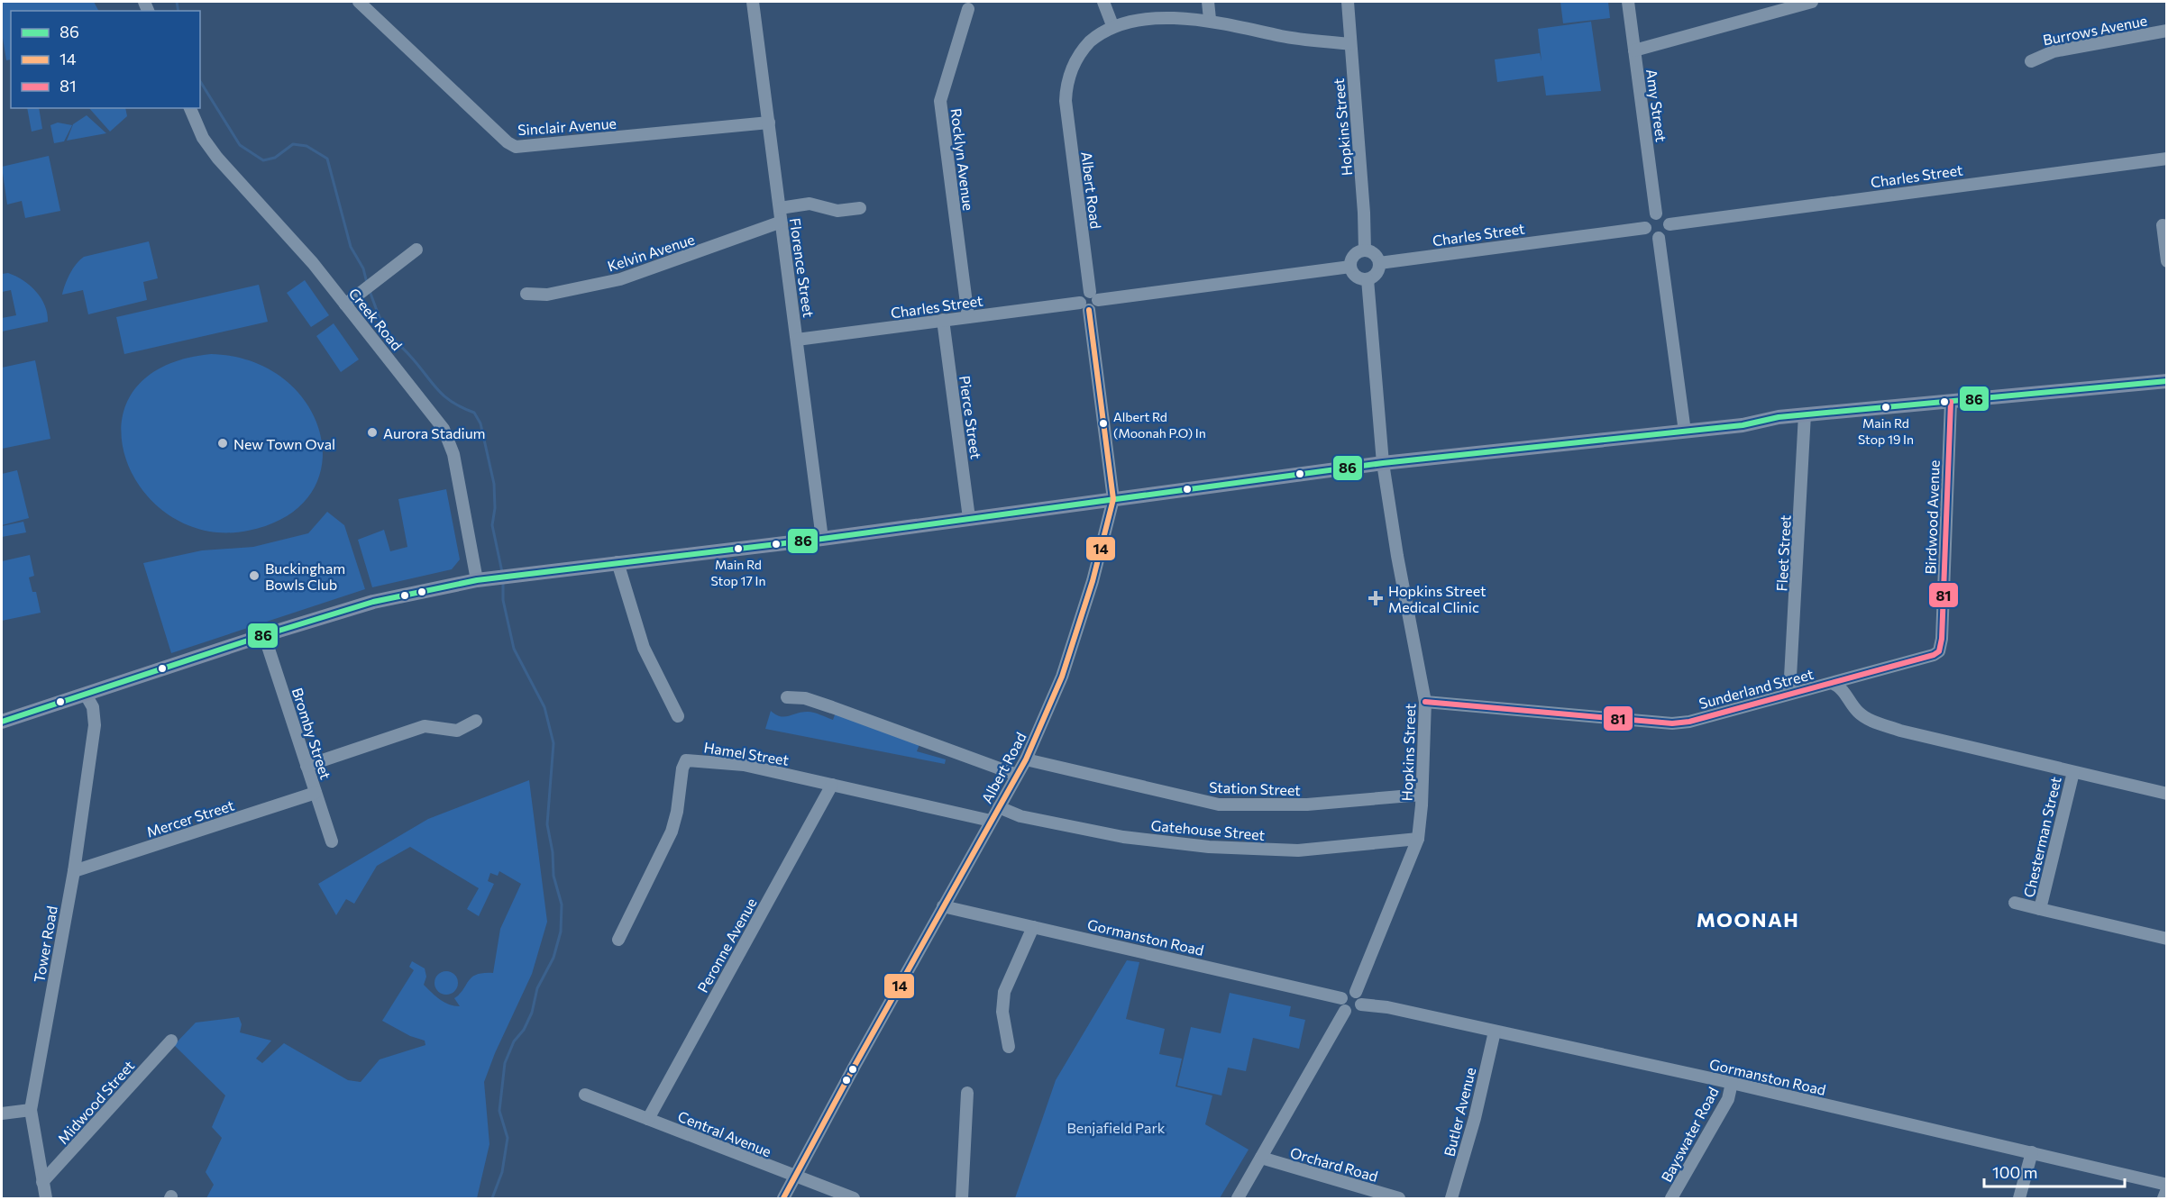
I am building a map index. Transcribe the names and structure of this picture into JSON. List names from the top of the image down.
{
  "streets": {
    "street": [
      "Burrows Avenue",
      "Amy Street",
      "Sinclair Avenue",
      "Hopkins Street",
      "Rocklyn Avenue",
      "Charles Street",
      "Albert Road",
      "Kelvin Avenue",
      "Florence Street",
      "Creek Road",
      "Pierce Street",
      "Birdwood Avenue",
      "Fleet Street",
      "Sunderland Street",
      "Bromby Street",
      "Hamel Street",
      "Station Street",
      "Mercer Street",
      "Gatehouse Street",
      "Chesterman Street",
      "Gormanston Road",
      "Tower Road",
      "Peronne Avenue",
      "Midwood Street",
      "Butler Avenue",
      "Central Avenue",
      "Bayswater Road",
      "Orchard Road"
    ]
  },
  "crossings": [
    ["Amy Street", "Charles Street"],
    ["Sinclair Avenue", "Florence Street"],
    ["Hopkins Street", "Charles Street"],
    ["Hopkins Street", "Sunderland Street"],
    ["Hopkins Street", "Station Street"],
    ["Hopkins Street", "Gatehouse Street"],
    ["Hopkins Street", "Gormanston Road"],
    ["Rocklyn Avenue", "Charles Street"],
    ["Charles Street", "Albert Road"],
    ["Charles Street", "Florence Street"],
    ["Charles Street", "Pierce Street"],
    ["Albert Road", "Hamel Street"],
    ["Albert Road", "Station Street"],
    ["Albert Road", "Gatehouse Street"],
    ["Albert Road", "Gormanston Road"],
    ["Albert Road", "Central Avenue"],
    ["Kelvin Avenue", "Florence Street"],
    ["Birdwood Avenue", "Sunderland Street"],
    ["Fleet Street", "Sunderland Street"],
    ["Sunderland Street", "Chesterman Street"],
    ["Bromby Street", "Mercer Street"],
    ["Hamel Street", "Peronne Avenue"],
    ["Mercer Street", "Tower Road"],
    ["Gormanston Road", "Butler Avenue"],
    ["Gormanston Road", "Bayswater Road"],
    ["Tower Road", "Midwood Street"],
    ["Peronne Avenue", "Central Avenue"]
  ],
  "districts": ["MOONAH"],
  "parks": ["Benjafield Park"],
  "places": {
    "other": [
      "Main Rd Stop 19 In",
      "Albert Rd (Moonah P.O) In",
      "Aurora Stadium",
      "New Town Oval",
      "Main Rd Stop 17 In",
      "Buckingham Bowls Club"
    ],
    "health": ["Hopkins Street Medical Clinic"]
  },
  "lines": ["transit line 14", "transit line 86", "transit line 81"],
  "legend": ["86", "14", "81"],
  "scale_bar": "100 m"
}
